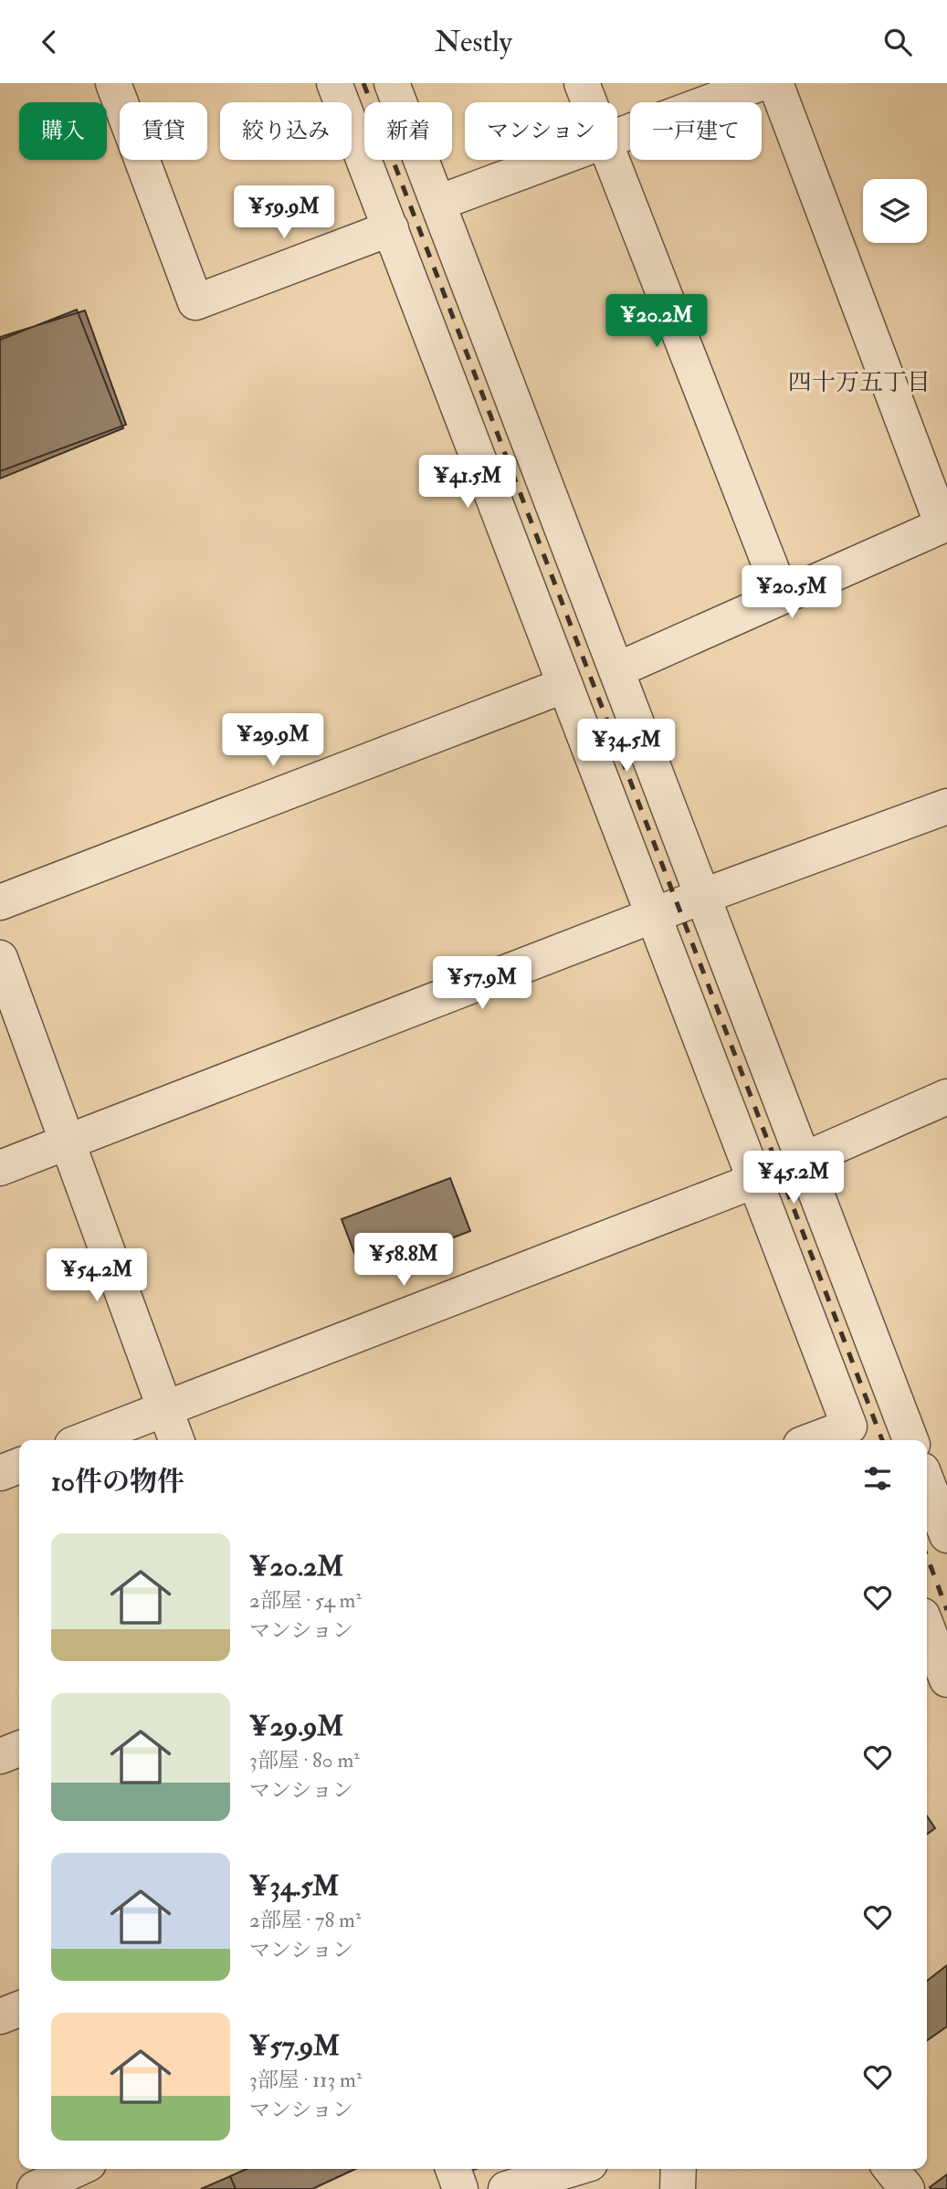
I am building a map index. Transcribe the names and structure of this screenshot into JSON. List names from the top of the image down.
{
  "districts": ["四十万五丁目"],
  "page": {
    "header": "Nestly",
    "chip": [
      "購入",
      "賃貸",
      "絞り込み",
      "新着",
      "マンション",
      "一戸建て"
    ],
    "price": [
      "¥59.9M",
      "¥20.2M",
      "¥41.5M",
      "¥20.5M",
      "¥29.9M",
      "¥34.5M",
      "¥57.9M",
      "¥45.2M",
      "¥58.8M",
      "¥54.2M"
    ],
    "heading": "10件の物件",
    "list": [
      {
        "name": "¥20.2M",
        "note": "2部屋 · 54 m² · マンション"
      },
      {
        "name": "¥29.9M",
        "note": "3部屋 · 80 m² · マンション"
      },
      {
        "name": "¥34.5M",
        "note": "2部屋 · 78 m² · マンション"
      },
      {
        "name": "¥57.9M",
        "note": "3部屋 · 113 m² · マンション"
      }
    ]
  }
}
